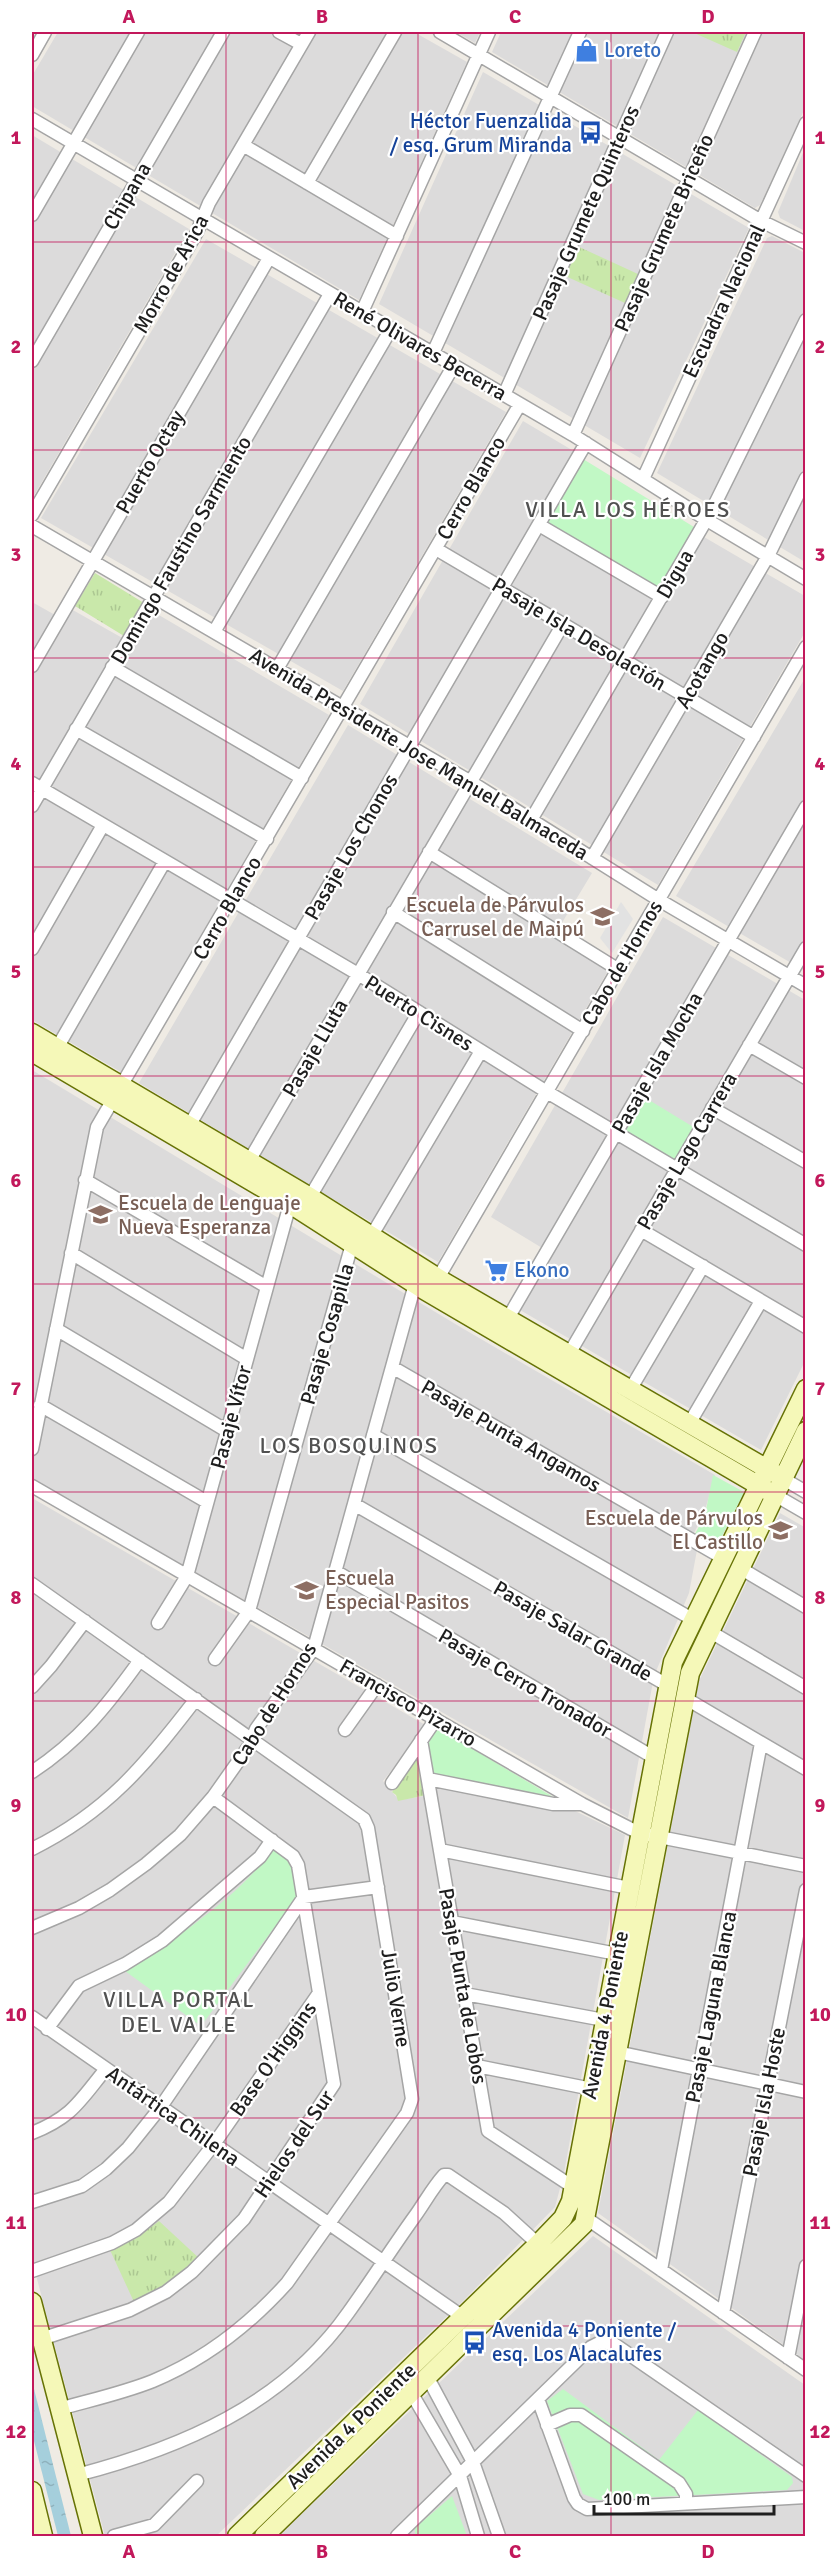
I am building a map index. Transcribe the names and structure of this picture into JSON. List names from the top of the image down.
{
  "streets": {
    "street": [
      "Chipana",
      "Pasaje Grumete Quinteros",
      "Pasaje Grumete Briceño",
      "Morro de Arica",
      "Escuadra Nacional",
      "René Olivares Becerra",
      "Puerto Octay",
      "Cerro Blanco",
      "Domingo Faustino Sarmiento",
      "Digua",
      "Pasaje Isla Desolación",
      "Acotango",
      "Avenida Presidente Jose Manuel Balmaceda",
      "Pasaje Los Chonos",
      "Cabo de Hornos",
      "Puerto Cisnes",
      "Pasaje Lluta",
      "Pasaje Isla Mocha",
      "Pasaje Lago Carrera",
      "Pasaje Cosapilla",
      "Pasaje Vítor",
      "Pasaje Punta Angamos",
      "Pasaje Salar Grande",
      "Pasaje Cerro Tronador",
      "Francisco Pizarro",
      "Pasaje Punta de Lobos",
      "Julio Verne",
      "Pasaje Laguna Blanca",
      "Avenida 4 Poniente",
      "Base O'Higgins",
      "Pasaje Isla Hoste",
      "Antártica Chilena",
      "Hielos del Sur"
    ]
  },
  "crossings": [
    ["Chipana", "René Olivares Becerra"],
    ["Pasaje Grumete Quinteros", "René Olivares Becerra"],
    ["Pasaje Grumete Briceño", "René Olivares Becerra"],
    ["Morro de Arica", "René Olivares Becerra"],
    ["Escuadra Nacional", "René Olivares Becerra"],
    ["René Olivares Becerra", "Puerto Octay"],
    ["René Olivares Becerra", "Cerro Blanco"],
    ["René Olivares Becerra", "Domingo Faustino Sarmiento"],
    ["René Olivares Becerra", "Digua"],
    ["René Olivares Becerra", "Acotango"],
    ["René Olivares Becerra", "Pasaje Los Chonos"],
    ["Puerto Octay", "Avenida Presidente Jose Manuel Balmaceda"],
    ["Cerro Blanco", "Pasaje Isla Desolación"],
    ["Cerro Blanco", "Avenida Presidente Jose Manuel Balmaceda"],
    ["Cerro Blanco", "Puerto Cisnes"],
    ["Domingo Faustino Sarmiento", "Avenida Presidente Jose Manuel Balmaceda"],
    ["Domingo Faustino Sarmiento", "Puerto Cisnes"],
    ["Digua", "Pasaje Isla Desolación"],
    ["Digua", "Avenida Presidente Jose Manuel Balmaceda"],
    ["Pasaje Isla Desolación", "Acotango"],
    ["Pasaje Isla Desolación", "Pasaje Los Chonos"],
    ["Pasaje Isla Desolación", "Cabo de Hornos"],
    ["Pasaje Isla Desolación", "Pasaje Lluta"],
    ["Acotango", "Avenida Presidente Jose Manuel Balmaceda"],
    ["Avenida Presidente Jose Manuel Balmaceda", "Pasaje Los Chonos"],
    ["Avenida Presidente Jose Manuel Balmaceda", "Cabo de Hornos"],
    ["Avenida Presidente Jose Manuel Balmaceda", "Pasaje Lluta"],
    ["Avenida Presidente Jose Manuel Balmaceda", "Pasaje Isla Mocha"],
    ["Avenida Presidente Jose Manuel Balmaceda", "Pasaje Lago Carrera"],
    ["Pasaje Los Chonos", "Puerto Cisnes"],
    ["Cabo de Hornos", "Puerto Cisnes"],
    ["Cabo de Hornos", "Pasaje Punta Angamos"],
    ["Cabo de Hornos", "Pasaje Salar Grande"],
    ["Cabo de Hornos", "Pasaje Cerro Tronador"],
    ["Cabo de Hornos", "Francisco Pizarro"],
    ["Cabo de Hornos", "Julio Verne"],
    ["Cabo de Hornos", "Hielos del Sur"],
    ["Puerto Cisnes", "Pasaje Lluta"],
    ["Puerto Cisnes", "Pasaje Isla Mocha"],
    ["Puerto Cisnes", "Pasaje Lago Carrera"],
    ["Pasaje Cosapilla", "Francisco Pizarro"],
    ["Pasaje Vítor", "Francisco Pizarro"],
    ["Pasaje Punta Angamos", "Avenida 4 Poniente"],
    ["Pasaje Salar Grande", "Avenida 4 Poniente"],
    ["Pasaje Cerro Tronador", "Avenida 4 Poniente"],
    ["Francisco Pizarro", "Pasaje Laguna Blanca"],
    ["Francisco Pizarro", "Avenida 4 Poniente"],
    ["Pasaje Punta de Lobos", "Avenida 4 Poniente"],
    ["Julio Verne", "Antártica Chilena"],
    ["Avenida 4 Poniente", "Antártica Chilena"],
    ["Base O'Higgins", "Antártica Chilena"],
    ["Base O'Higgins", "Hielos del Sur"],
    ["Antártica Chilena", "Hielos del Sur"]
  ],
  "districts": ["VILLA LOS HÉROES", "LOS BOSQUINOS", "VILLA PORTAL DEL VALLE"],
  "places": {
    "shop": ["Loreto"],
    "bus stop": ["Héctor Fuenzalida / esq. Grum Miranda", "Avenida 4 Poniente / esq. Los Alacalufes"],
    "school or university": [
      "Escuela de Párvulos Carrusel de Maipú",
      "Escuela de Lenguaje Nueva Esperanza",
      "Escuela de Párvulos El Castillo",
      "Escuela Especial Pasitos"
    ],
    "supermarket": ["Ekono"]
  },
  "scale_bar": "100 m",
  "grid": {
    "columns": [
      "A",
      "B",
      "C",
      "D"
    ],
    "rows": [
      "1",
      "2",
      "3",
      "4",
      "5",
      "6",
      "7",
      "8",
      "9",
      "10",
      "11",
      "12"
    ]
  }
}
